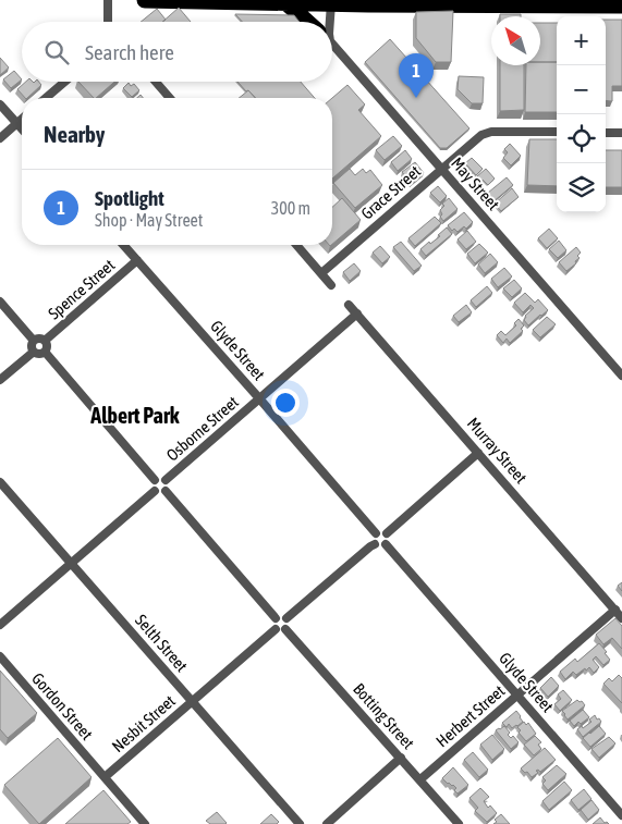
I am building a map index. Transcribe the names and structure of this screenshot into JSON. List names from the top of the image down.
{
  "streets": {
    "street": [
      "May Street",
      "Grace Street",
      "Spence Street",
      "Glyde Street",
      "Osborne Street",
      "Murray Street",
      "Selth Street",
      "Gordon Street",
      "Botting Street",
      "Herbert Street",
      "Nesbit Street"
    ]
  },
  "crossings": [
    ["May Street", "Grace Street"],
    ["Spence Street", "Glyde Street"],
    ["Glyde Street", "Osborne Street"],
    ["Glyde Street", "Herbert Street"],
    ["Osborne Street", "Murray Street"],
    ["Murray Street", "Herbert Street"],
    ["Selth Street", "Nesbit Street"],
    ["Gordon Street", "Nesbit Street"],
    ["Botting Street", "Herbert Street"],
    ["Botting Street", "Nesbit Street"]
  ],
  "districts": ["Albert Park"],
  "north": "top left",
  "page": {
    "map_buttons": ["+", "−"],
    "search": "Search here",
    "pins": "1",
    "heading": "Nearby",
    "list": [
      {
        "mark": "1",
        "name": "Spotlight",
        "note": "Shop · May Street",
        "value": "300 m"
      }
    ]
  }
}
